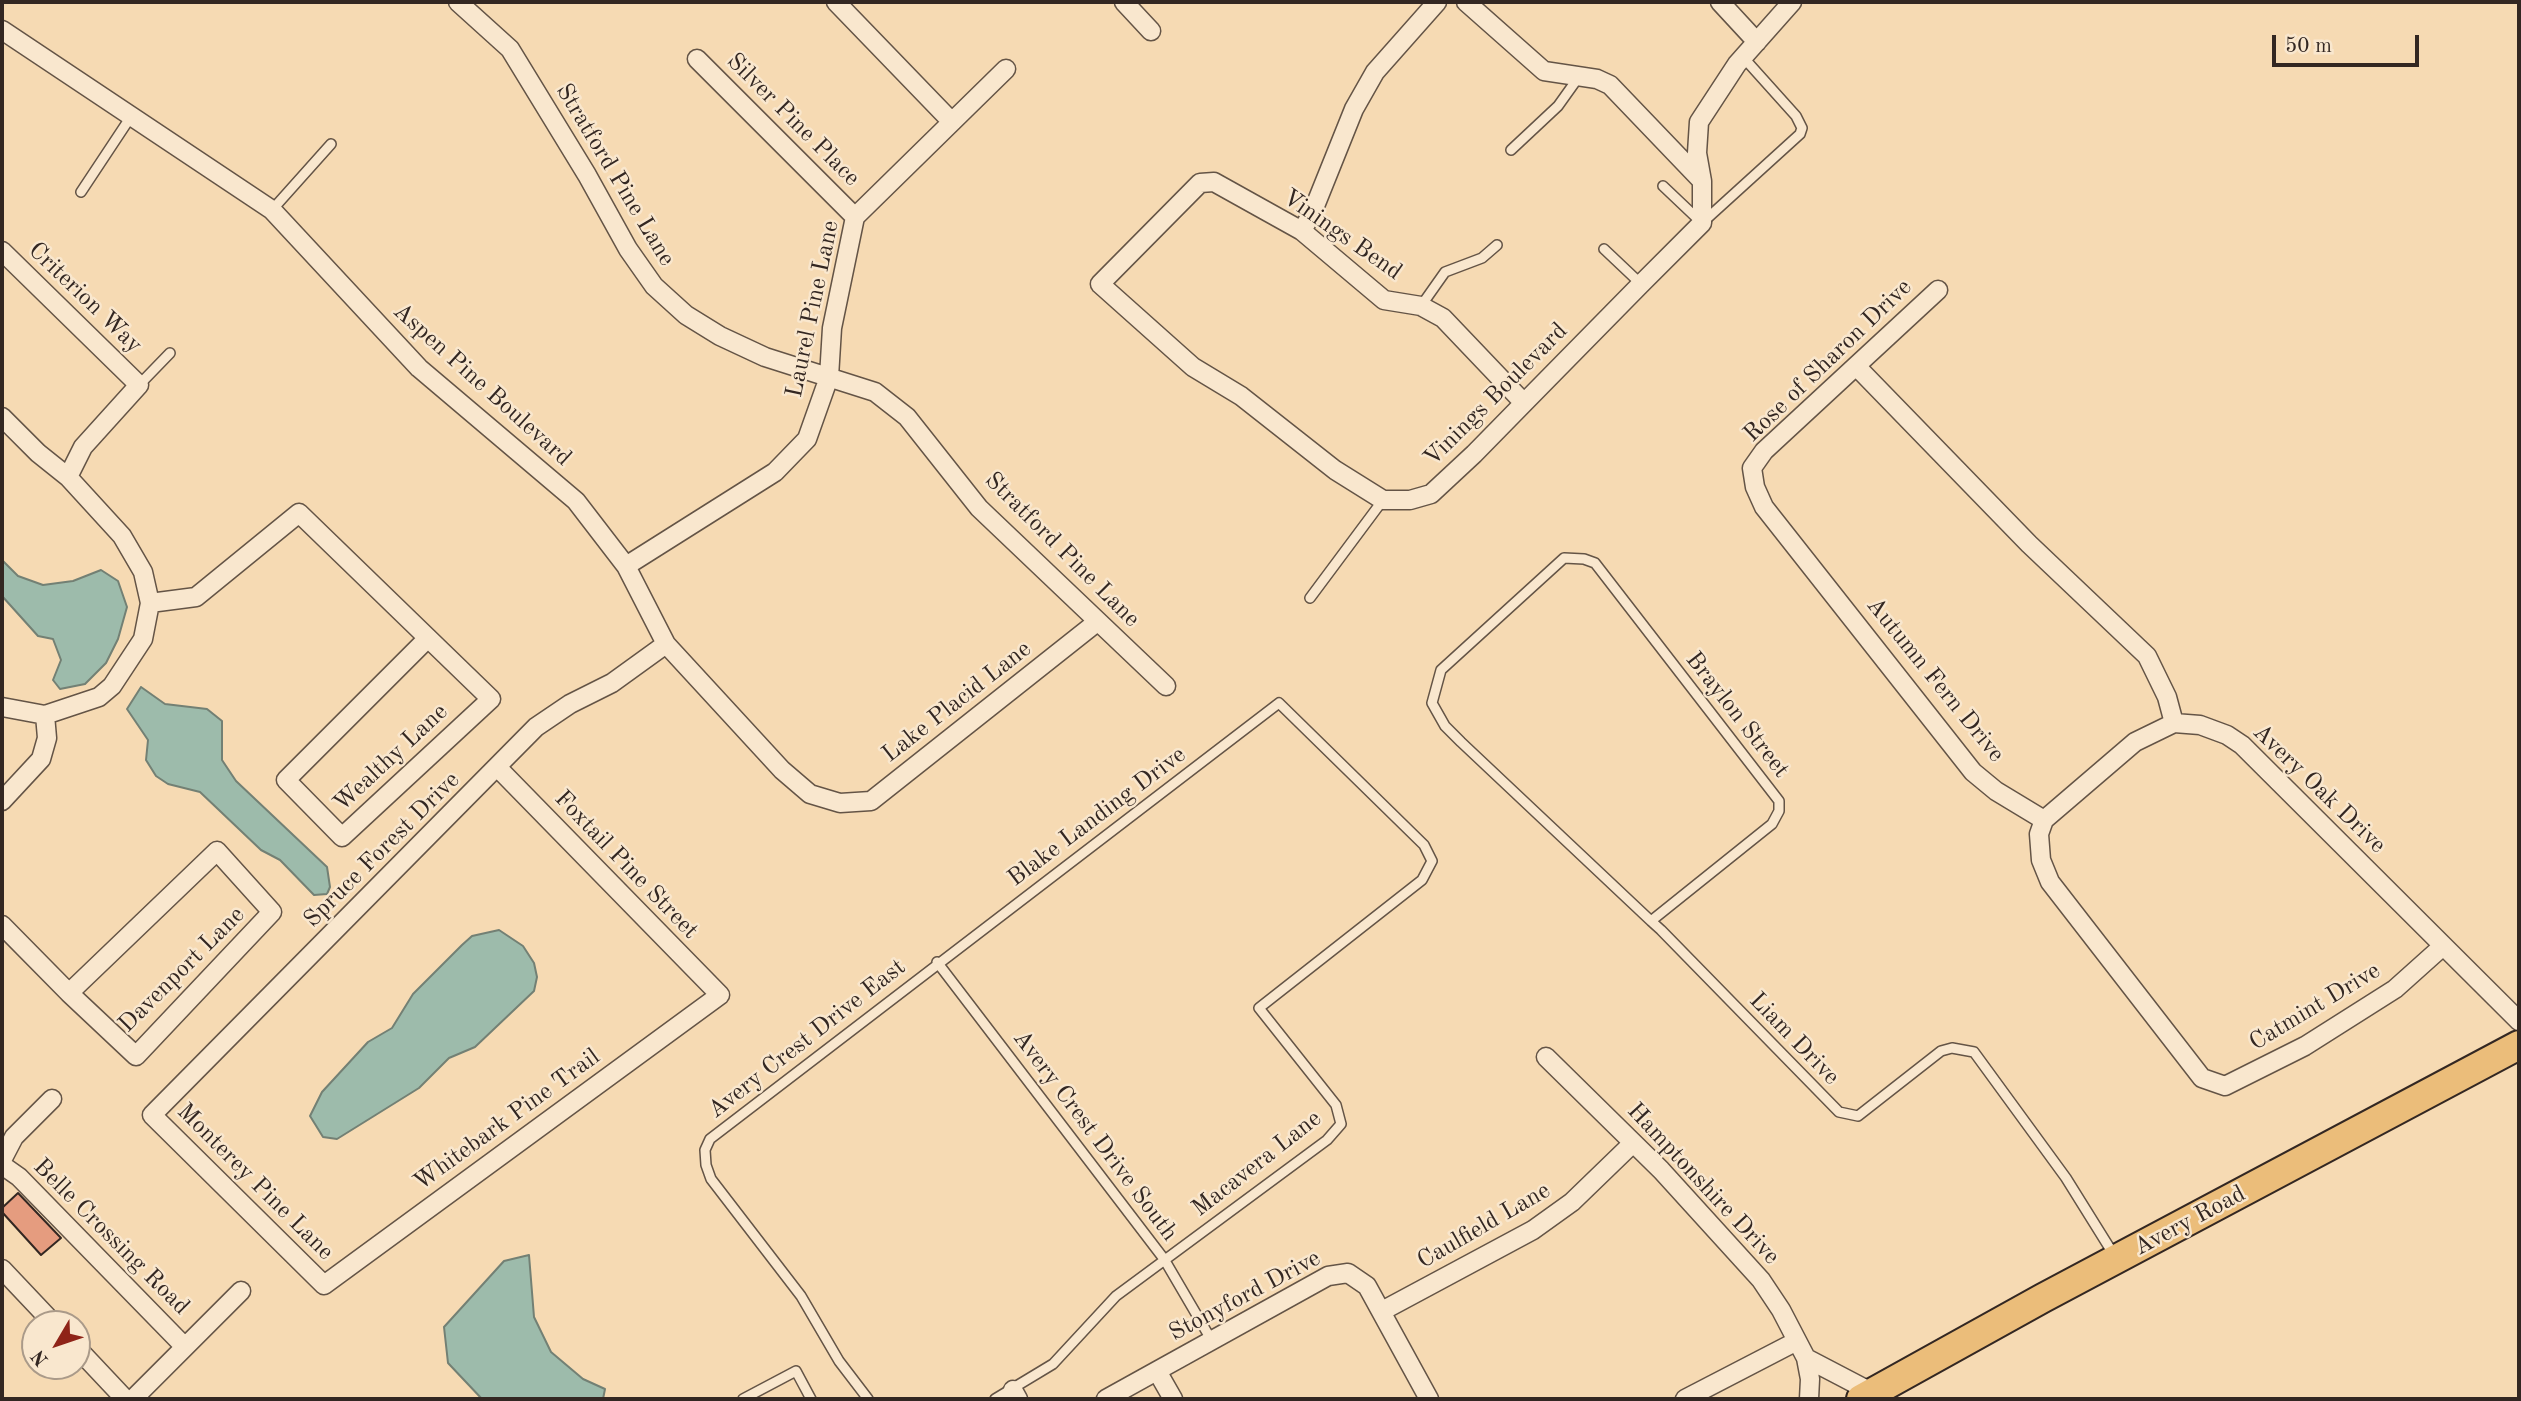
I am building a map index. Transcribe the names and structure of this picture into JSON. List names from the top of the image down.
{
  "streets": {
    "main road": ["Avery Road"],
    "street": [
      "Silver Pine Place",
      "Stratford Pine Lane",
      "Vinings Bend",
      "Criterion Way",
      "Laurel Pine Lane",
      "Rose of Sharon Drive",
      "Aspen Pine Boulevard",
      "Vinings Boulevard",
      "Autumn Fern Drive",
      "Lake Placid Lane",
      "Wealthy Lane",
      "Avery Oak Drive",
      "Spruce Forest Drive",
      "Foxtail Pine Street",
      "Davenport Lane",
      "Catmint Drive",
      "Whitebark Pine Trail",
      "Monterey Pine Lane",
      "Hamptonshire Drive",
      "Caulfield Lane",
      "Belle Crossing Road",
      "Stonyford Drive"
    ],
    "lane": [
      "Braylon Street",
      "Blake Landing Drive",
      "Avery Crest Drive East",
      "Liam Drive",
      "Avery Crest Drive South",
      "Macavera Lane"
    ]
  },
  "crossings": [
    ["Silver Pine Place", "Laurel Pine Lane"],
    ["Stratford Pine Lane", "Laurel Pine Lane"],
    ["Stratford Pine Lane", "Lake Placid Lane"],
    ["Vinings Bend", "Vinings Boulevard"],
    ["Laurel Pine Lane", "Aspen Pine Boulevard"],
    ["Rose of Sharon Drive", "Autumn Fern Drive"],
    ["Aspen Pine Boulevard", "Lake Placid Lane"],
    ["Aspen Pine Boulevard", "Spruce Forest Drive"],
    ["Autumn Fern Drive", "Catmint Drive"],
    ["Braylon Street", "Liam Drive"],
    ["Avery Oak Drive", "Catmint Drive"],
    ["Blake Landing Drive", "Avery Crest Drive East"],
    ["Blake Landing Drive", "Avery Crest Drive South"],
    ["Blake Landing Drive", "Macavera Lane"],
    ["Spruce Forest Drive", "Foxtail Pine Street"],
    ["Spruce Forest Drive", "Monterey Pine Lane"],
    ["Foxtail Pine Street", "Whitebark Pine Trail"],
    ["Avery Crest Drive East", "Avery Crest Drive South"],
    ["Liam Drive", "Avery Road"],
    ["Whitebark Pine Trail", "Monterey Pine Lane"],
    ["Avery Crest Drive South", "Macavera Lane"],
    ["Avery Crest Drive South", "Stonyford Drive"],
    ["Hamptonshire Drive", "Caulfield Lane"],
    ["Caulfield Lane", "Stonyford Drive"]
  ],
  "scale_bar": "50 m",
  "north": "bottom left"
}
